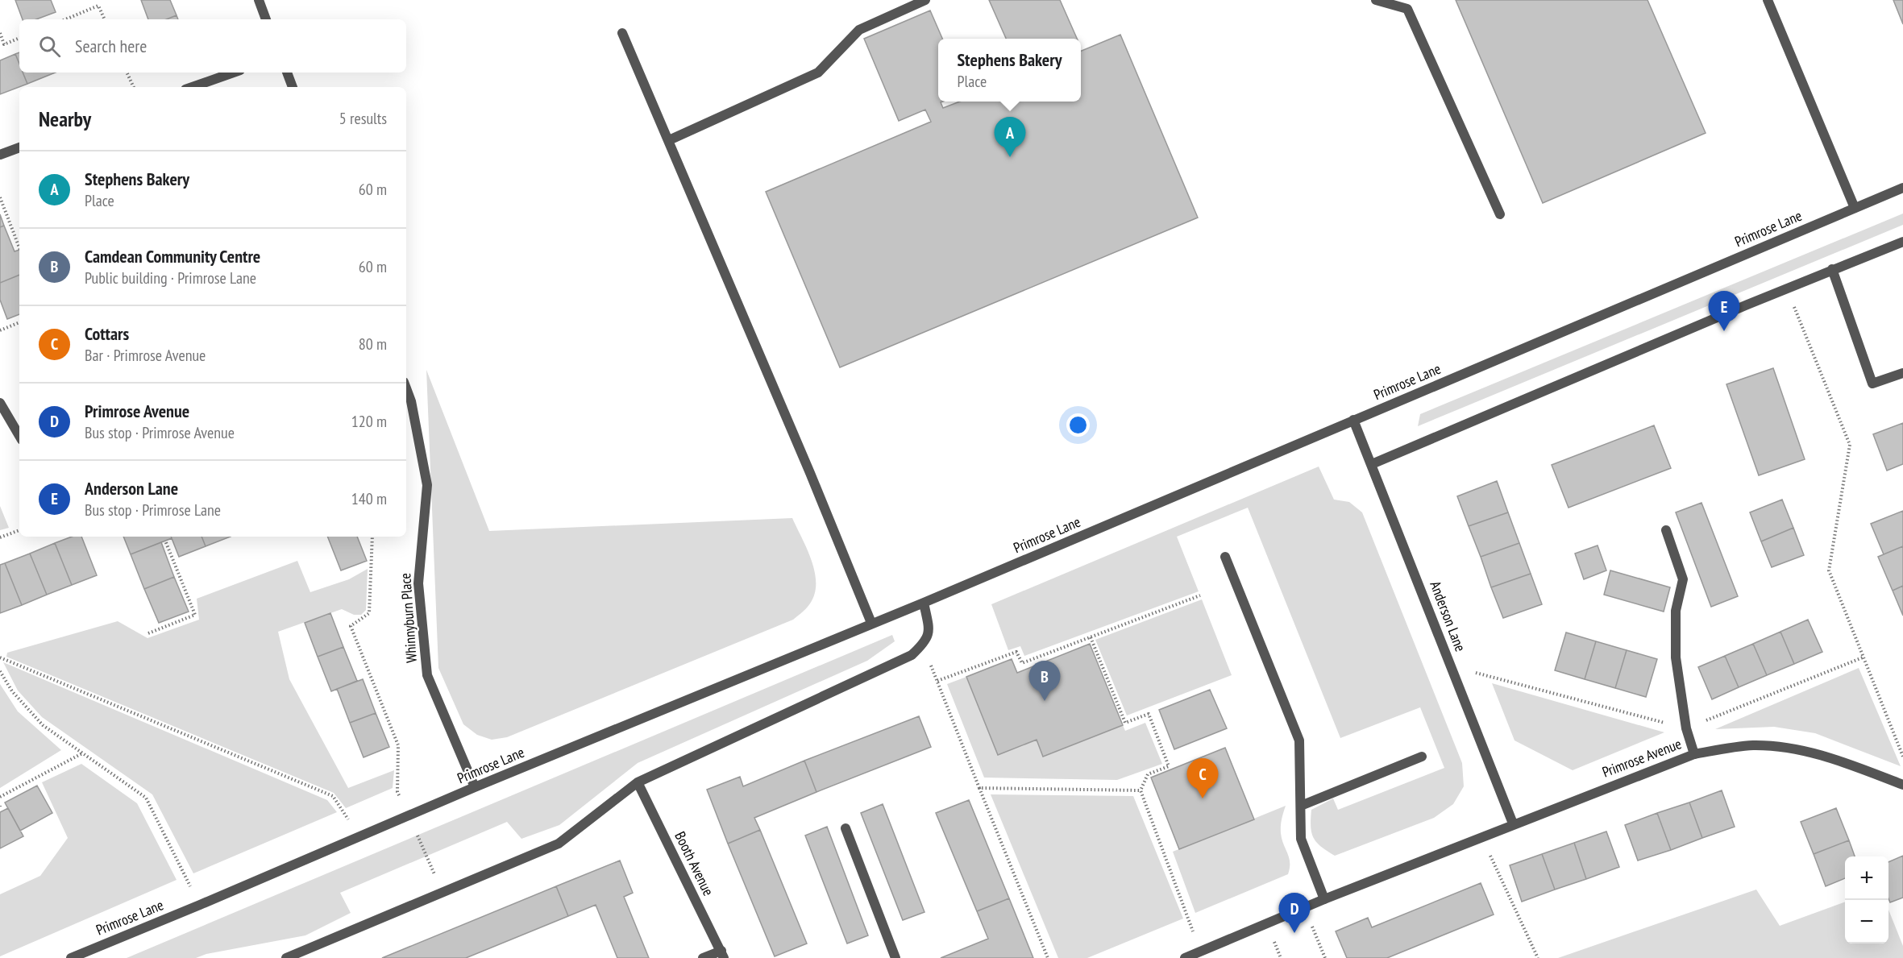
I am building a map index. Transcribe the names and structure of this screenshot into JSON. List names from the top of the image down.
{
  "streets": {
    "street": [
      "Primrose Lane",
      "Anderson Lane",
      "Whinnyburn Place",
      "Primrose Avenue",
      "Booth Avenue"
    ]
  },
  "crossings": [
    ["Primrose Lane", "Anderson Lane"],
    ["Primrose Lane", "Whinnyburn Place"],
    ["Anderson Lane", "Primrose Avenue"]
  ],
  "page": {
    "search": "Search here",
    "popup": ["Stephens Bakery", "Place"],
    "heading": ["Nearby", "5 results"],
    "pins": [
      "A",
      "E",
      "B",
      "C",
      "D"
    ],
    "list": [
      {
        "mark": "A",
        "name": "Stephens Bakery",
        "note": "Place",
        "value": "60 m"
      },
      {
        "mark": "B",
        "name": "Camdean Community Centre",
        "note": "Public building · Primrose Lane",
        "value": "60 m"
      },
      {
        "mark": "C",
        "name": "Cottars",
        "note": "Bar · Primrose Avenue",
        "value": "80 m"
      },
      {
        "mark": "D",
        "name": "Primrose Avenue",
        "note": "Bus stop · Primrose Avenue",
        "value": "120 m"
      },
      {
        "mark": "E",
        "name": "Anderson Lane",
        "note": "Bus stop · Primrose Lane",
        "value": "140 m"
      }
    ],
    "map_buttons": ["+", "−"]
  }
}
